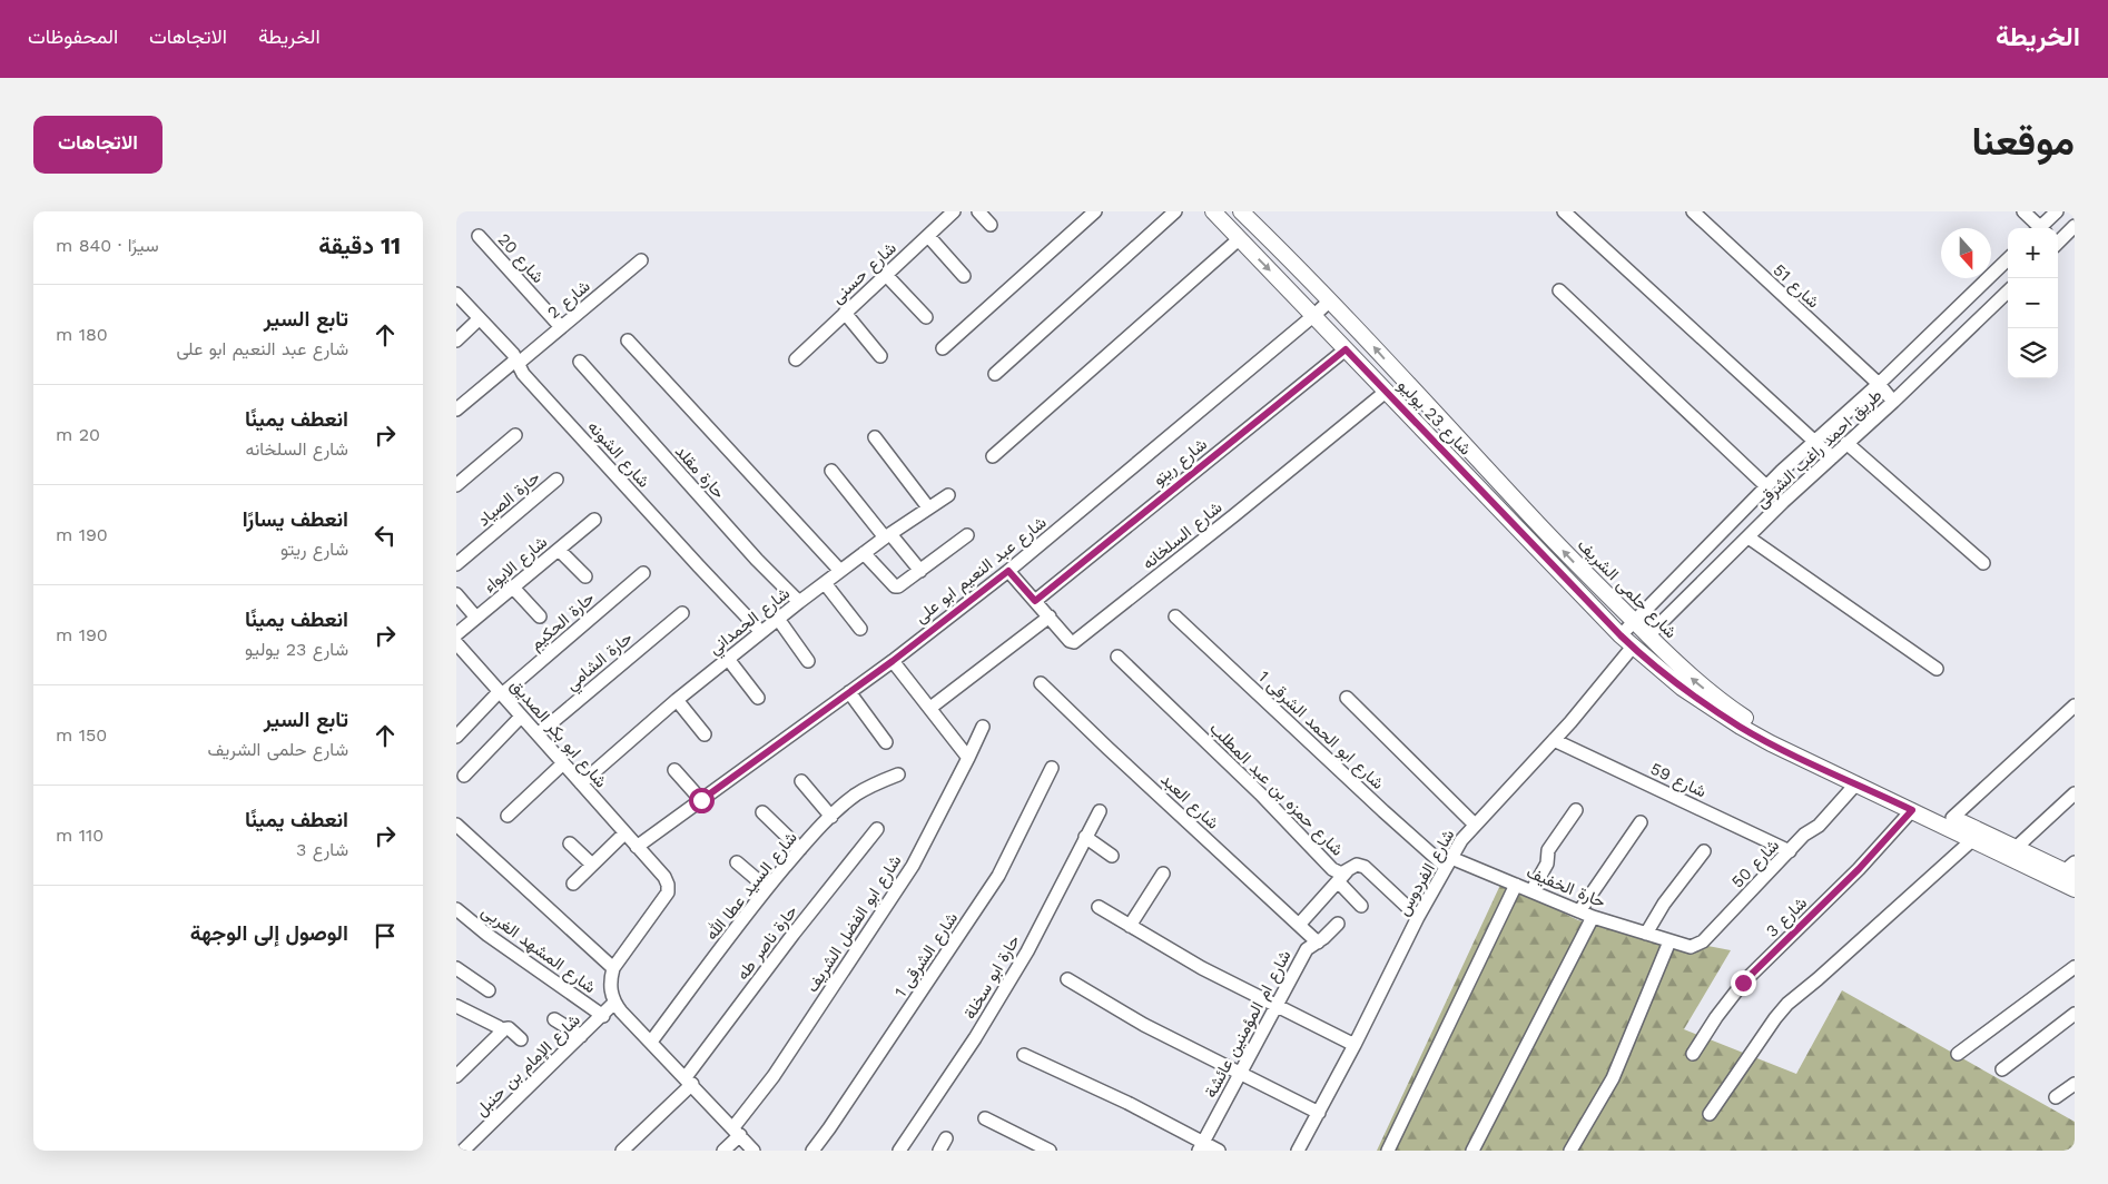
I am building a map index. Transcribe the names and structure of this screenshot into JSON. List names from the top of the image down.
{
  "streets": {
    "street": [
      "شارع 20",
      "شارع حسنى",
      "شارع 51",
      "شارع 2",
      "شارع 23 يوليو",
      "طريق احمد راغب الشرقى",
      "شارع الشونه",
      "شارع ريتو",
      "حارة مقلد",
      "حارة الصياد",
      "شارع السلخانه",
      "شارع الايواء",
      "شارع عبد النعيم ابو على",
      "شارع حلمى الشريف",
      "حارة الحكيم",
      "شارع الحمداني",
      "حارة الشامي",
      "شارع ابو الحمد الشرقى 1",
      "شارع ابو بكر الصديق",
      "شارع 59",
      "شارع حمزه بن عبد المطلب",
      "شارع العبد",
      "شارع 50",
      "شارع الفردوس",
      "شارع السيد عطا الله",
      "حارة الخفيف",
      "شارع 3",
      "شارع ابو الفضل الشريف",
      "حارة ناصر طه",
      "شارع المشهد الغربى",
      "شارع الشرقى 1",
      "حارة ابو سخلة",
      "شارع ام المؤمنين عائشة",
      "شارع الإمام بن حنبل"
    ]
  },
  "crossings": [
    ["شارع 20", "شارع 2"],
    ["شارع 51", "طريق احمد راغب الشرقى"],
    ["شارع 2", "شارع الشونه"],
    ["شارع 23 يوليو", "شارع ريتو"],
    ["شارع 23 يوليو", "شارع السلخانه"],
    ["شارع 23 يوليو", "شارع عبد النعيم ابو على"],
    ["شارع 23 يوليو", "شارع حلمى الشريف"],
    ["شارع 23 يوليو", "شارع الفردوس"],
    ["طريق احمد راغب الشرقى", "شارع حلمى الشريف"],
    ["شارع الشونه", "شارع الحمداني"],
    ["شارع ريتو", "شارع السلخانه"],
    ["حارة مقلد", "شارع الحمداني"],
    ["شارع السلخانه", "شارع عبد النعيم ابو على"],
    ["شارع عبد النعيم ابو على", "شارع حلمى الشريف"],
    ["شارع عبد النعيم ابو على", "شارع ابو بكر الصديق"],
    ["شارع حلمى الشريف", "شارع 50"],
    ["شارع حلمى الشريف", "شارع الفردوس"],
    ["شارع حلمى الشريف", "شارع 3"],
    ["حارة الحكيم", "شارع ابو بكر الصديق"],
    ["شارع الحمداني", "شارع ابو بكر الصديق"],
    ["حارة الشامي", "شارع ابو بكر الصديق"],
    ["شارع ابو الحمد الشرقى 1", "شارع الفردوس"],
    ["شارع ابو الحمد الشرقى 1", "حارة الخفيف"],
    ["شارع 59", "شارع 50"],
    ["شارع 59", "شارع الفردوس"],
    ["شارع حمزه بن عبد المطلب", "شارع الفردوس"],
    ["شارع العبد", "شارع ام المؤمنين عائشة"],
    ["شارع 50", "حارة الخفيف"],
    ["شارع الفردوس", "حارة الخفيف"],
    ["شارع المشهد الغربى", "شارع الإمام بن حنبل"]
  ],
  "north": "bottom",
  "page": {
    "header": "الخريطة",
    "nav": ["الخريطة", "الاتجاهات", "المحفوظات"],
    "title": "موقعنا",
    "buttons": "الاتجاهات",
    "heading": ["11 دقيقة", "سيرًا · 840 m"],
    "map_buttons": ["+", "−"],
    "list": [
      ["تابع السير", "شارع عبد النعيم ابو على", "180 m"],
      ["انعطف يمينًا", "شارع السلخانه", "20 m"],
      ["انعطف يسارًا", "شارع ريتو", "190 m"],
      ["انعطف يمينًا", "شارع 23 يوليو", "190 m"],
      ["تابع السير", "شارع حلمى الشريف", "150 m"],
      ["انعطف يمينًا", "شارع 3", "110 m"],
      "الوصول إلى الوجهة"
    ]
  }
}
